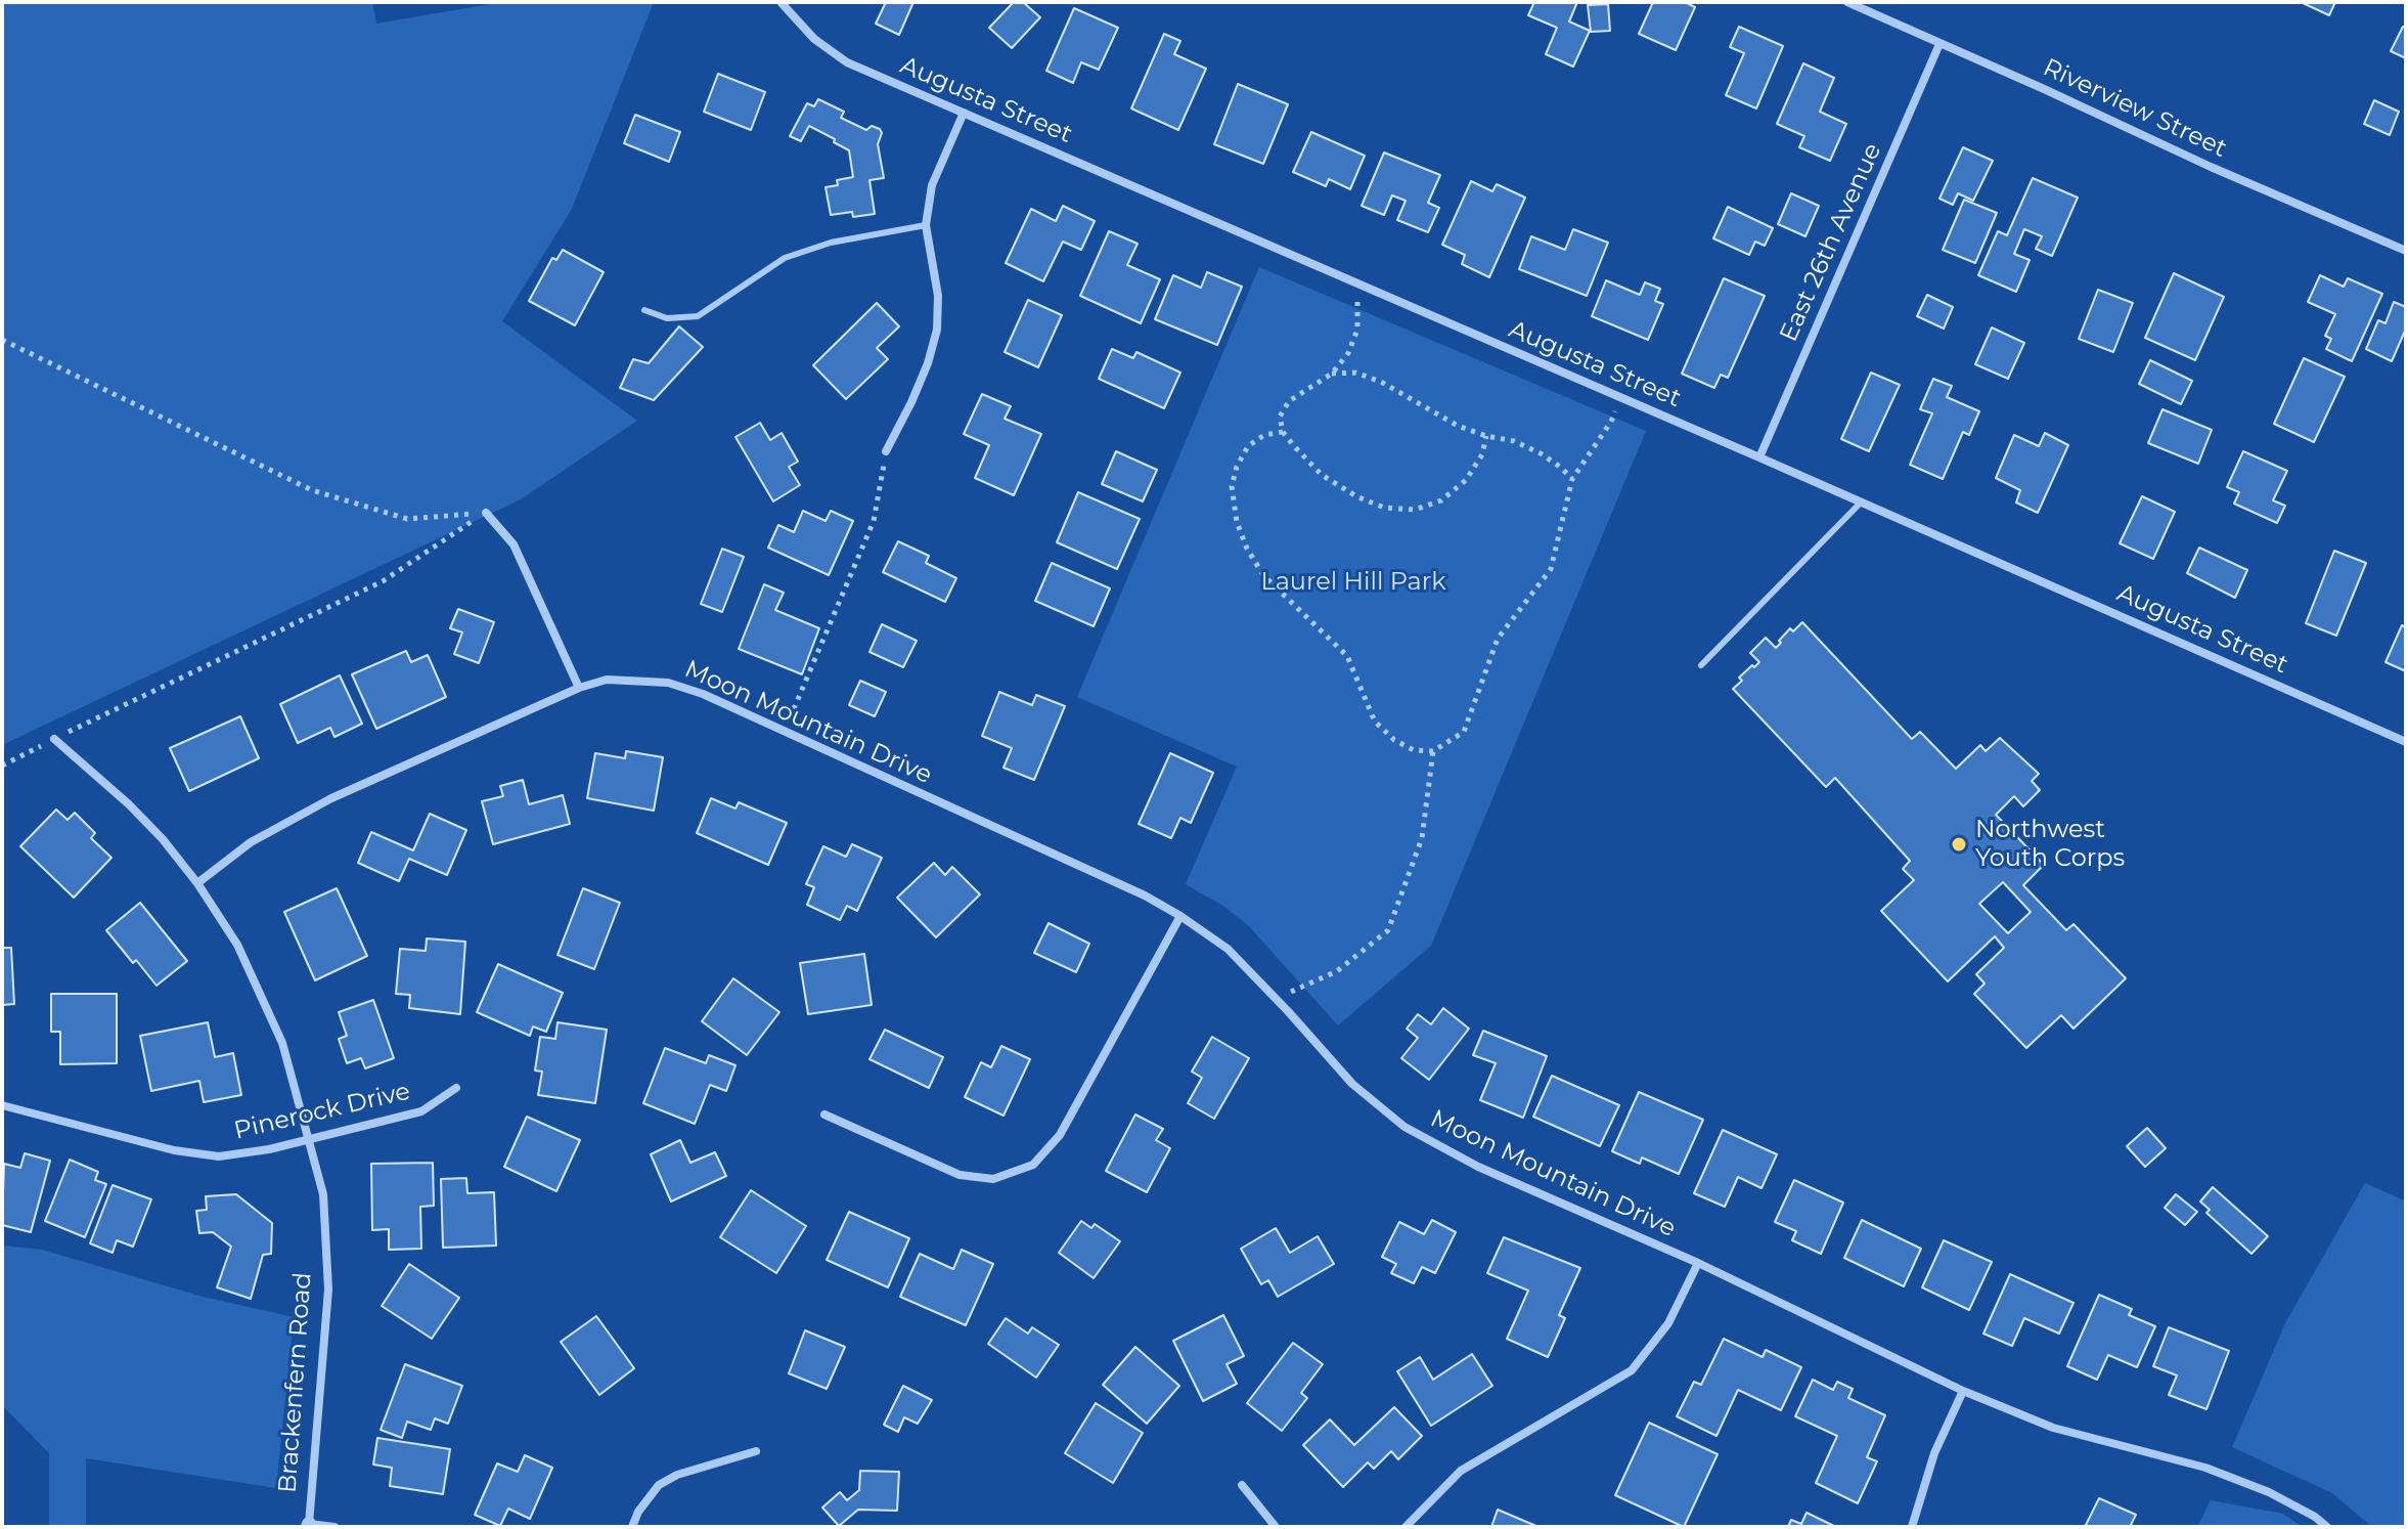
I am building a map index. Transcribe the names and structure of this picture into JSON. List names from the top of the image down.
{
  "streets": {
    "street": [
      "Augusta Street",
      "Riverview Street",
      "East 26th Avenue",
      "Moon Mountain Drive",
      "Pinerock Drive",
      "Brackenfern Road"
    ]
  },
  "crossings": [
    ["Augusta Street", "East 26th Avenue"],
    ["Riverview Street", "East 26th Avenue"],
    ["Moon Mountain Drive", "Brackenfern Road"],
    ["Pinerock Drive", "Brackenfern Road"]
  ],
  "parks": ["Laurel Hill Park"],
  "places": ["Northwest Youth Corps"]
}
